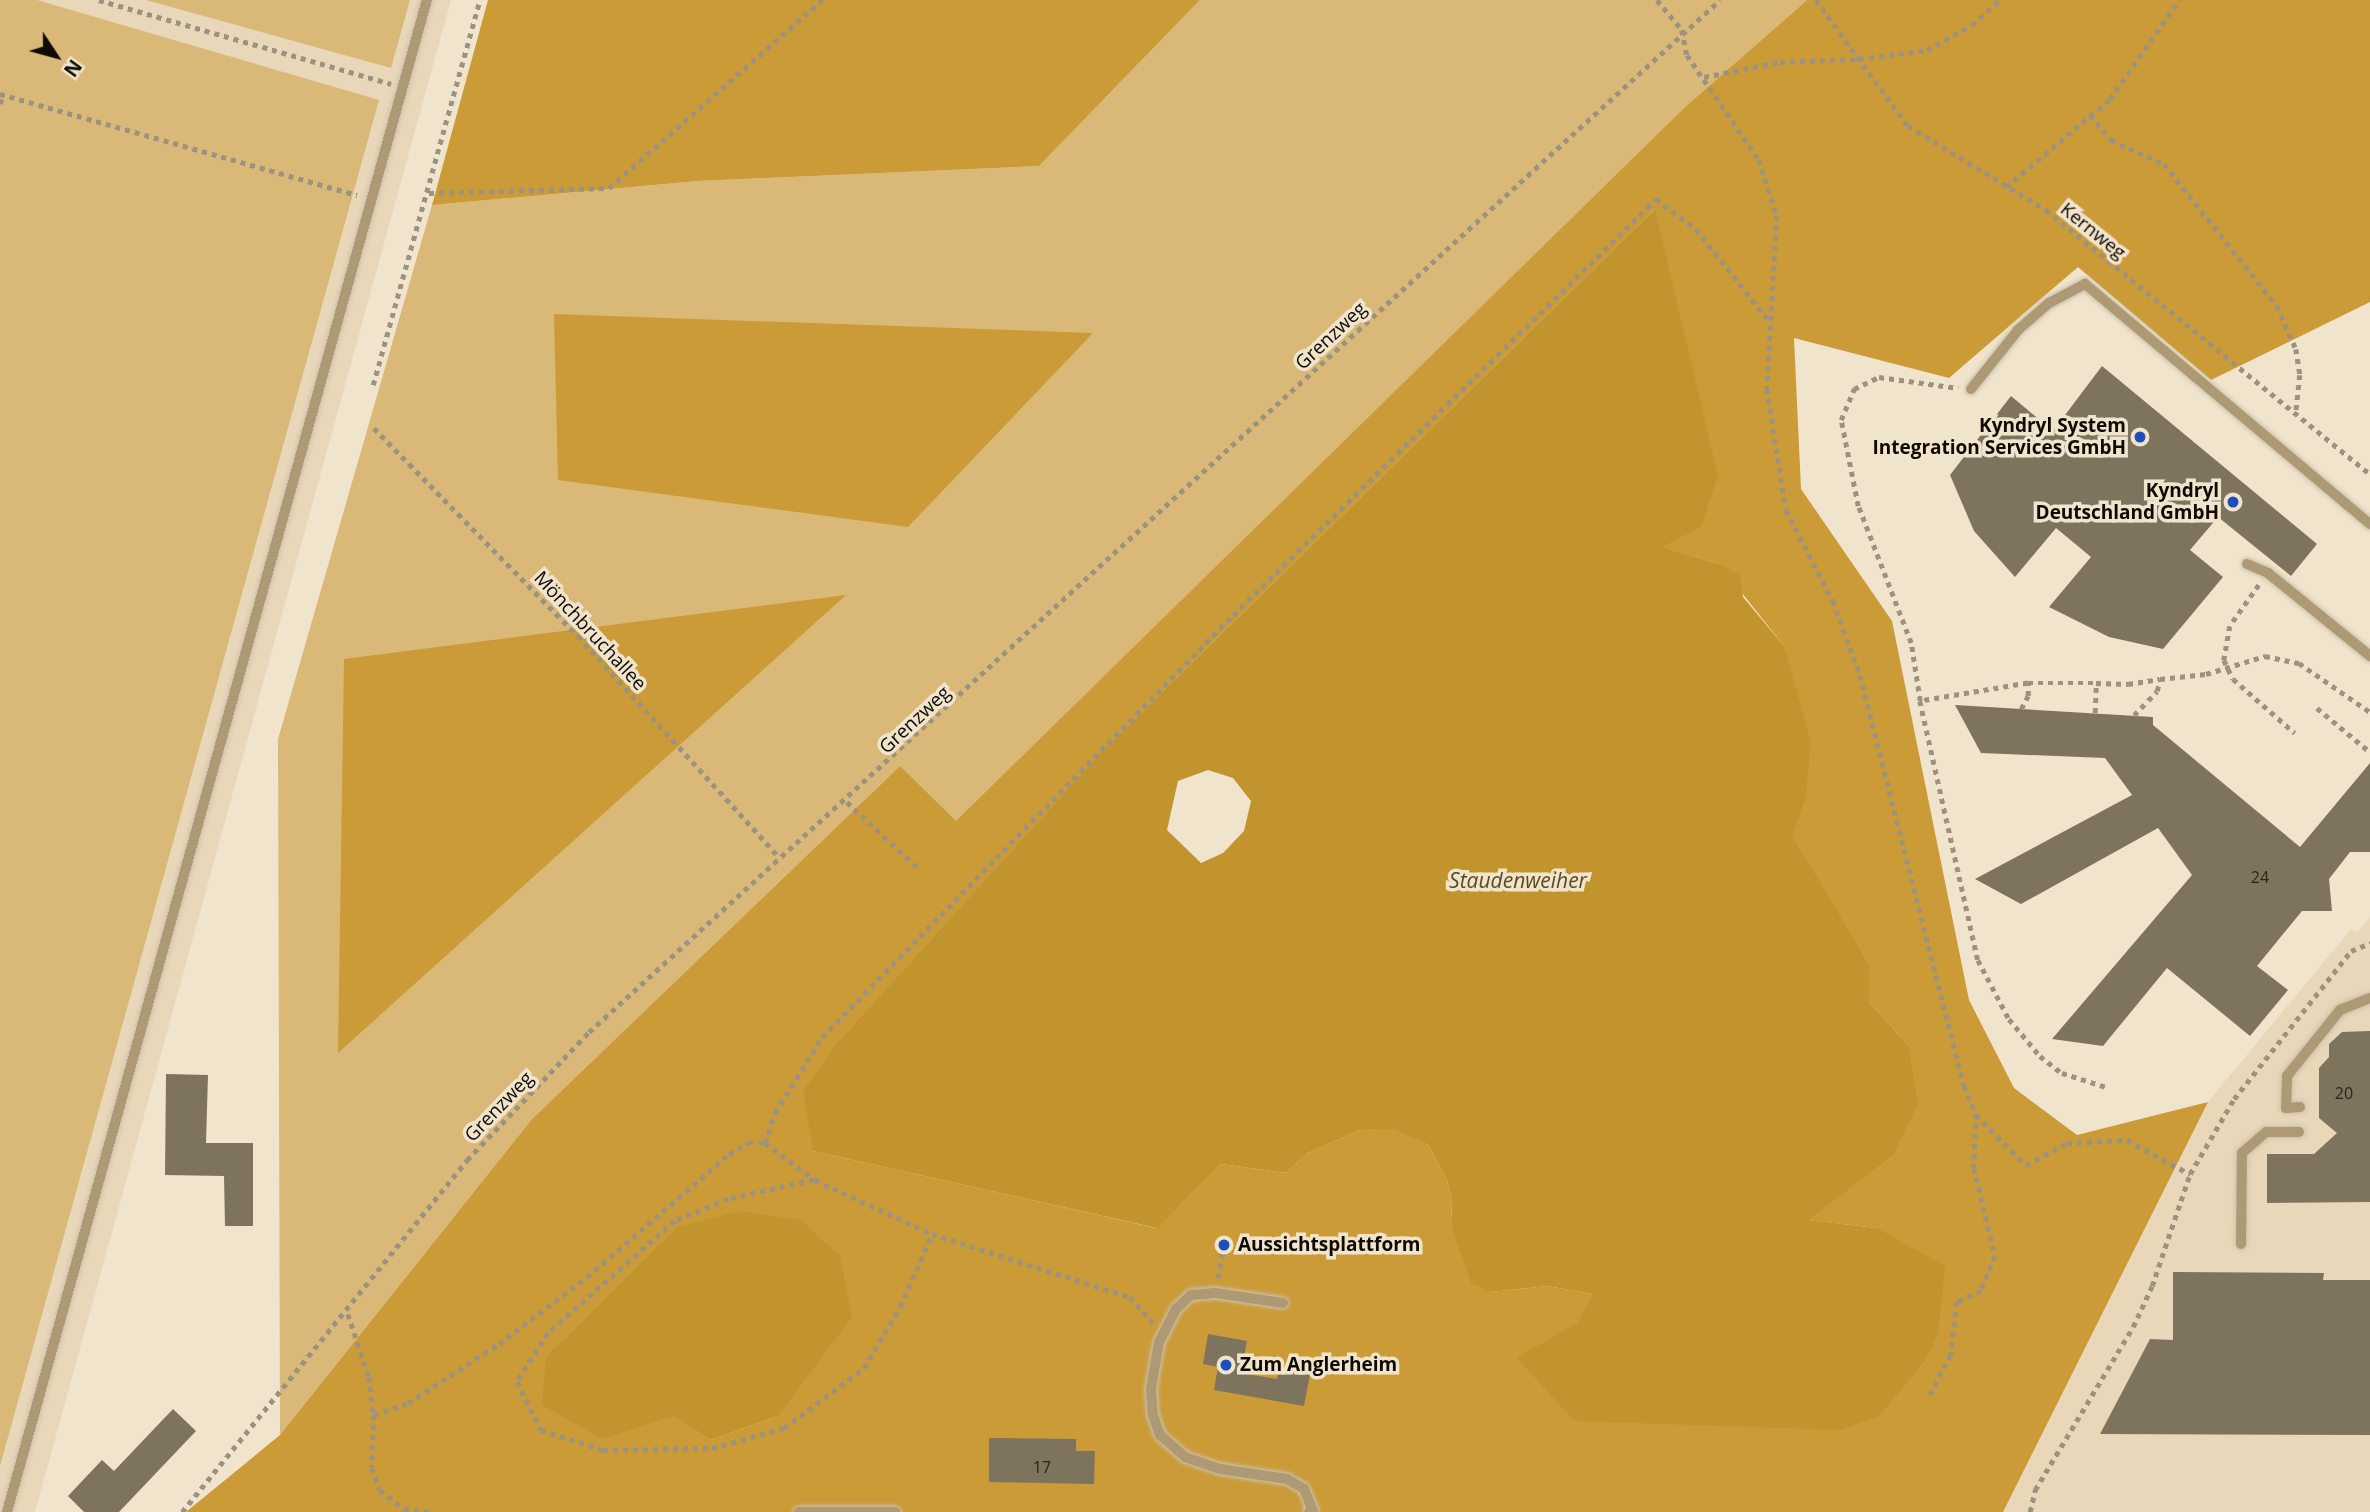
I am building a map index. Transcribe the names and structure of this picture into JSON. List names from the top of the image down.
{
  "streets": {
    "path": ["Kernweg", "Grenzweg", "Mönchbruchallee"]
  },
  "crossings": [
    ["Grenzweg", "Mönchbruchallee"]
  ],
  "water": ["Staudenweiher"],
  "places": [
    "Kyndryl System Integration Services GmbH",
    "Kyndryl Deutschland GmbH",
    "Aussichtsplattform",
    "Zum Anglerheim"
  ],
  "house_numbers": ["24", "20", "17"],
  "north": "bottom right"
}
